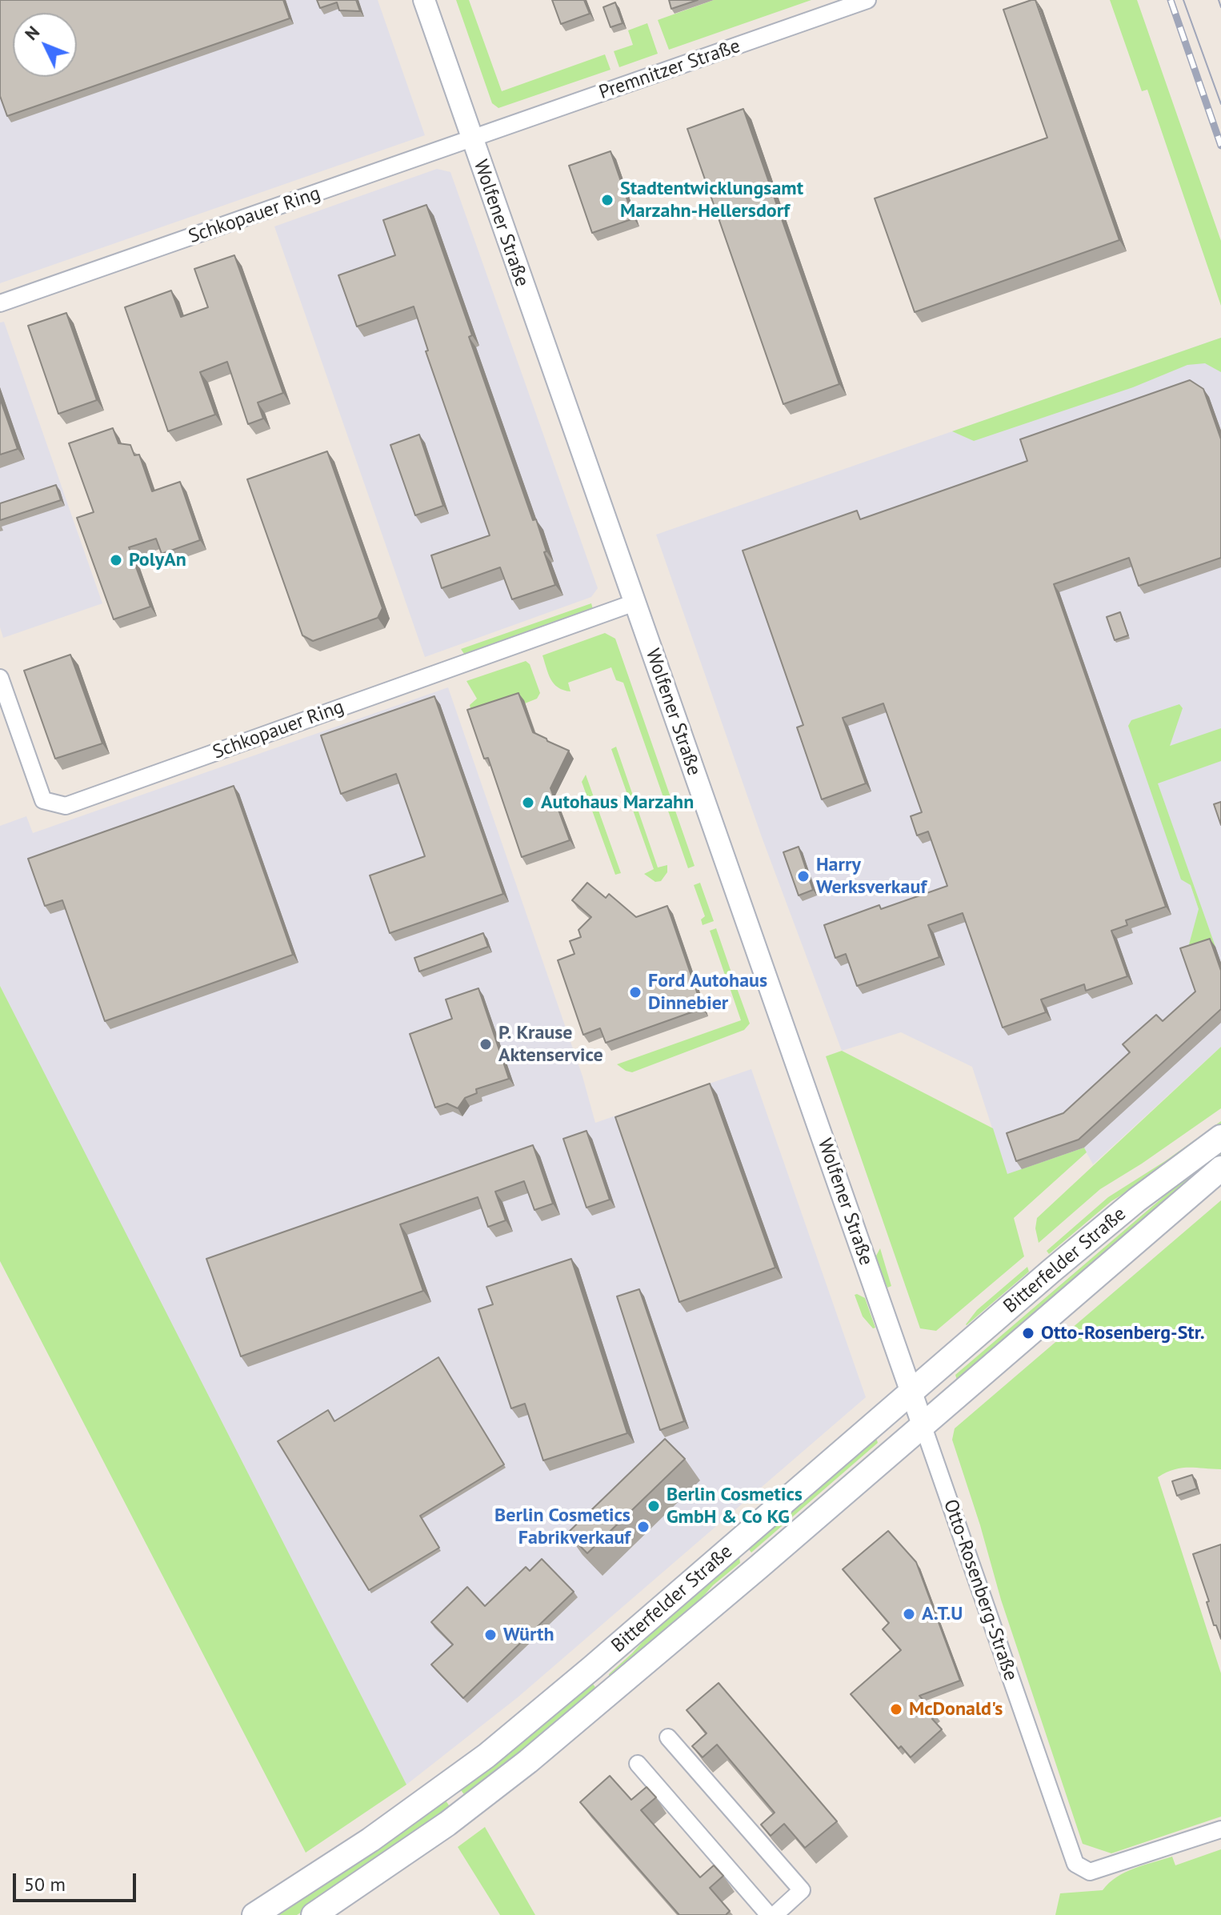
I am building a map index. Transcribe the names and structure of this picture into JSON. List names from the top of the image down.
{
  "streets": {
    "main road": ["Bitterfelder Straße"],
    "street": [
      "Premnitzer Straße",
      "Schkopauer Ring",
      "Wolfener Straße",
      "Otto-Rosenberg-Straße"
    ]
  },
  "crossings": [
    ["Premnitzer Straße", "Schkopauer Ring"],
    ["Premnitzer Straße", "Wolfener Straße"],
    ["Schkopauer Ring", "Wolfener Straße"],
    ["Wolfener Straße", "Bitterfelder Straße"],
    ["Wolfener Straße", "Otto-Rosenberg-Straße"],
    ["Bitterfelder Straße", "Otto-Rosenberg-Straße"]
  ],
  "places": [
    "Stadtentwicklungsamt Marzahn-Hellersdorf",
    "PolyAn",
    "Autohaus Marzahn",
    "Harry Werksverkauf",
    "Ford Autohaus Dinnebier",
    "P. Krause Aktenservice",
    "Otto-Rosenberg-Str.",
    "Berlin Cosmetics GmbH & Co KG",
    "Berlin Cosmetics Fabrikverkauf",
    "A.T.U",
    "Würth",
    "McDonald's"
  ],
  "scale_bar": "50 m",
  "north": "top left"
}
